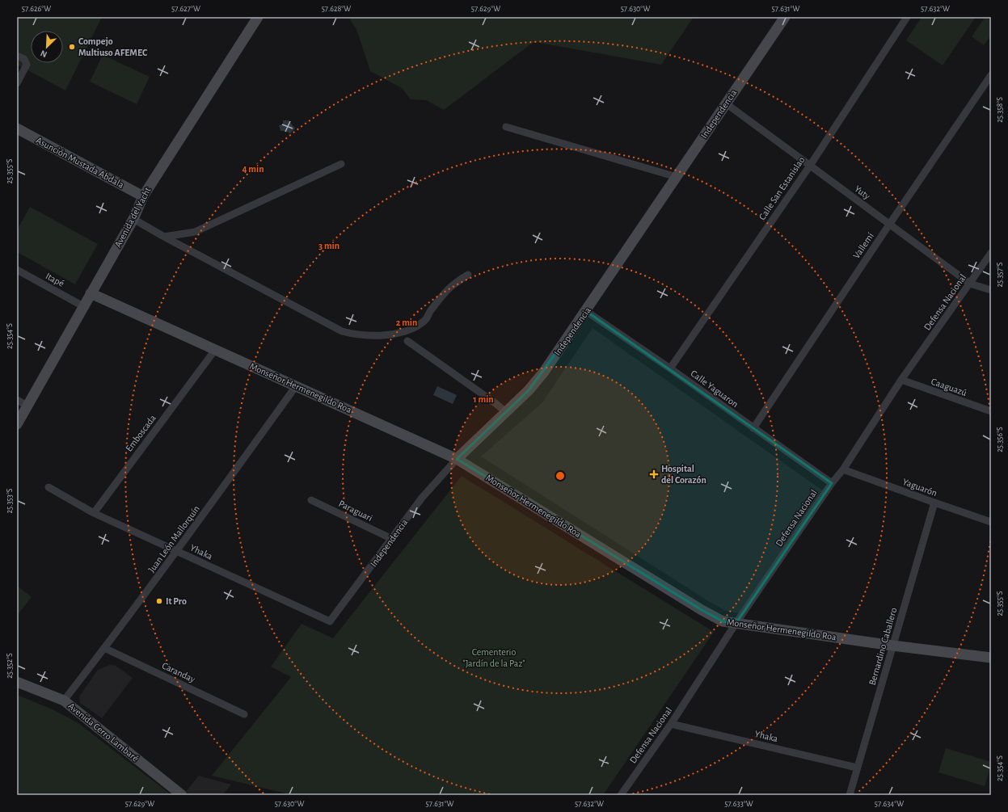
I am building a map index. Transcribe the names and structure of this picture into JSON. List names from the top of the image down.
{
  "streets": {
    "street": [
      "Independencia",
      "Asunción Mustada Abdala",
      "Calle San Estanislao",
      "Yuty",
      "Avenida del Yacht",
      "Vallemí",
      "Itapé",
      "Defensa Nacional",
      "Caaguazú",
      "Monseñor Hermenegildo Roa",
      "Calle Yaguaron",
      "Emboscada",
      "Yaguarón",
      "Paraguari",
      "Juan León Mallorquín",
      "Yhaka",
      "Bernardino Caballero",
      "Caranday",
      "Avenida Cerro Lambaré"
    ]
  },
  "crossings": [
    ["Independencia", "Yuty"],
    ["Independencia", "Monseñor Hermenegildo Roa"],
    ["Independencia", "Calle Yaguaron"],
    ["Independencia", "Paraguari"],
    ["Independencia", "Yhaka"],
    ["Asunción Mustada Abdala", "Avenida del Yacht"],
    ["Calle San Estanislao", "Yuty"],
    ["Calle San Estanislao", "Calle Yaguaron"],
    ["Yuty", "Vallemí"],
    ["Yuty", "Defensa Nacional"],
    ["Avenida del Yacht", "Itapé"],
    ["Avenida del Yacht", "Monseñor Hermenegildo Roa"],
    ["Vallemí", "Calle Yaguaron"],
    ["Defensa Nacional", "Caaguazú"],
    ["Defensa Nacional", "Monseñor Hermenegildo Roa"],
    ["Defensa Nacional", "Calle Yaguaron"],
    ["Defensa Nacional", "Yaguarón"],
    ["Defensa Nacional", "Yhaka"],
    ["Monseñor Hermenegildo Roa", "Emboscada"],
    ["Monseñor Hermenegildo Roa", "Juan León Mallorquín"],
    ["Monseñor Hermenegildo Roa", "Bernardino Caballero"],
    ["Emboscada", "Yhaka"],
    ["Yaguarón", "Bernardino Caballero"],
    ["Juan León Mallorquín", "Yhaka"],
    ["Juan León Mallorquín", "Caranday"],
    ["Juan León Mallorquín", "Avenida Cerro Lambaré"],
    ["Yhaka", "Bernardino Caballero"]
  ],
  "parks": ["Cementerio \"Jardín de la Paz\""],
  "places": {
    "other": ["Compejo Multiuso AFEMEC", "It Pro"],
    "health": ["Hospital del Corazón"]
  },
  "north": "bottom left",
  "coordinates": [
    "57.626°W",
    "57.627°W",
    "57.628°W",
    "57.629°W",
    "57.630°W",
    "57.631°W",
    "57.632°W",
    "25.358°S",
    "25.355°S",
    "25.357°S",
    "25.354°S",
    "25.356°S",
    "25.353°S",
    "25.352°S",
    "57.633°W",
    "57.634°W"
  ],
  "rings": [
    "4 min",
    "3 min",
    "2 min",
    "1 min"
  ]
}
